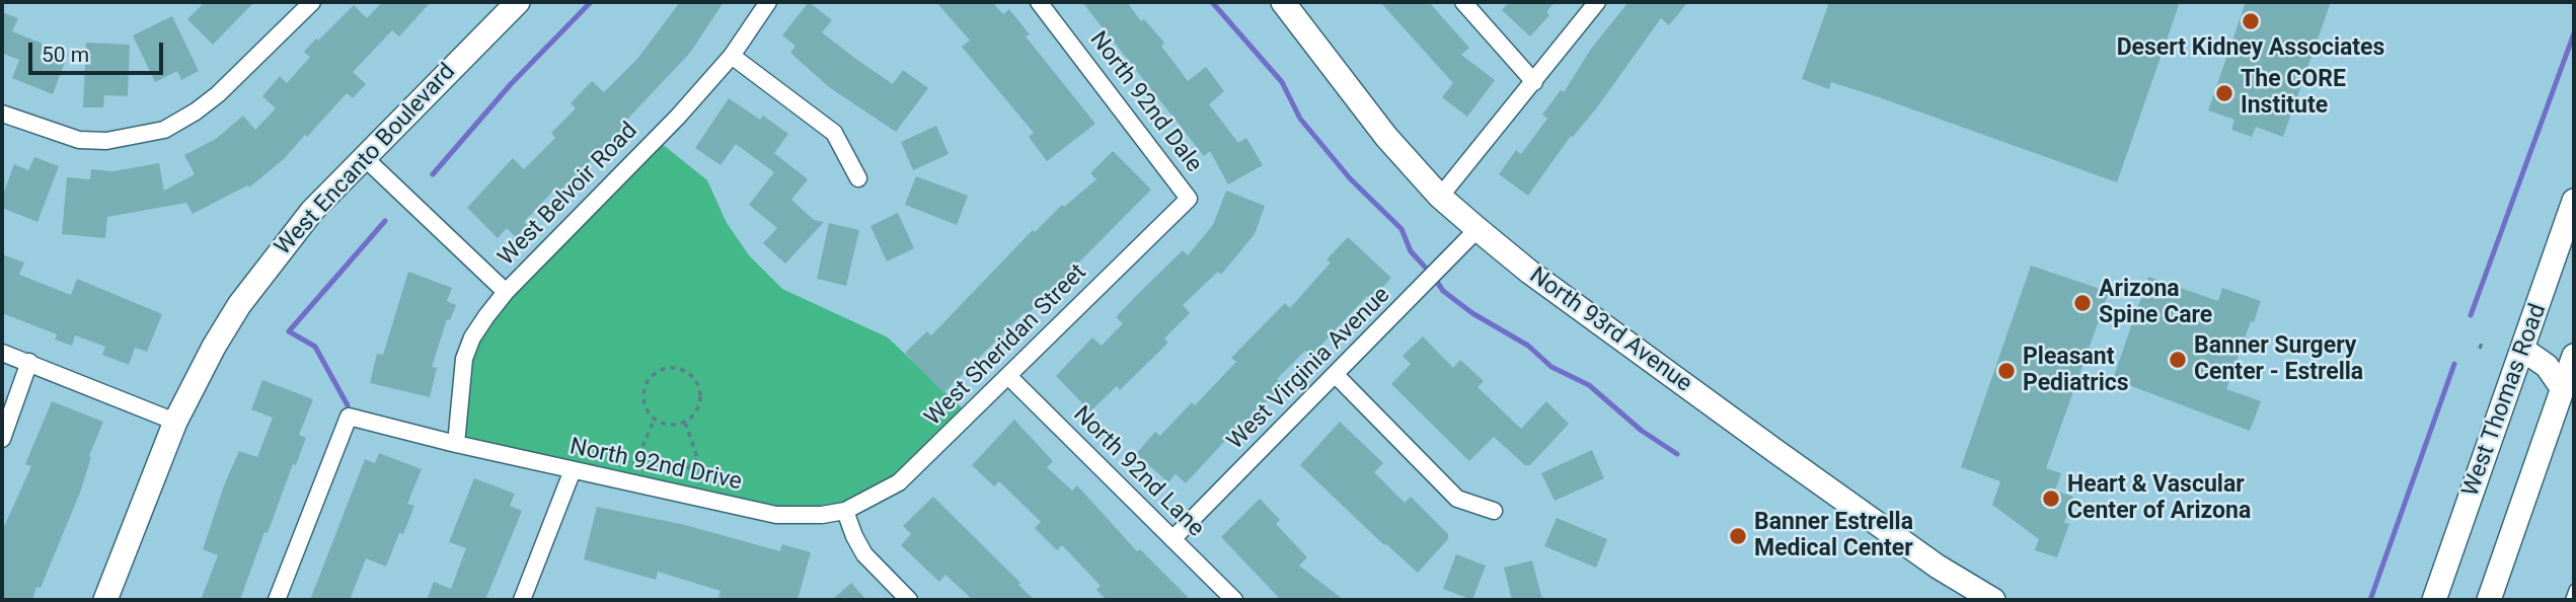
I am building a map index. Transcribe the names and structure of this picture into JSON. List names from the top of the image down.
{
  "streets": {
    "street": [
      "North 92nd Dale",
      "West Encanto Boulevard",
      "West Belvoir Road",
      "North 93rd Avenue",
      "West Sheridan Street",
      "West Virginia Avenue",
      "West Thomas Road",
      "North 92nd Drive",
      "North 92nd Lane"
    ]
  },
  "crossings": [
    ["North 92nd Dale", "West Sheridan Street"],
    ["West Belvoir Road", "North 92nd Drive"],
    ["North 93rd Avenue", "West Virginia Avenue"],
    ["West Sheridan Street", "North 92nd Drive"],
    ["West Sheridan Street", "North 92nd Lane"],
    ["West Virginia Avenue", "North 92nd Lane"]
  ],
  "places": [
    "Desert Kidney Associates",
    "The CORE Institute",
    "Arizona Spine Care",
    "Banner Surgery Center - Estrella",
    "Pleasant Pediatrics",
    "Heart & Vascular Center of Arizona",
    "Banner Estrella Medical Center"
  ],
  "scale_bar": "50 m"
}
